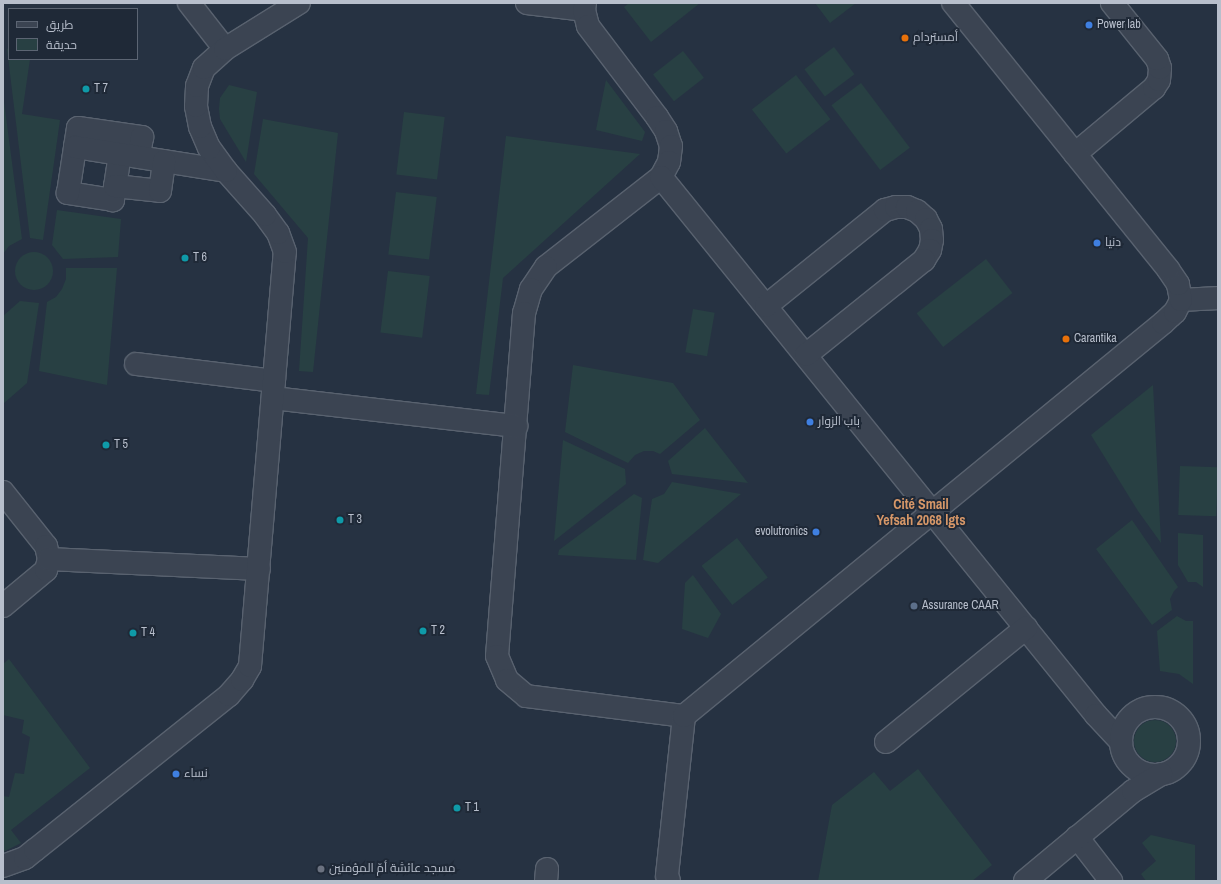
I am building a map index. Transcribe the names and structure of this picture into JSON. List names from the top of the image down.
{
  "districts": ["Cité Smail Yefsah 2068 lgts"],
  "places": [
    "Power lab",
    "أمستردام",
    "T 7",
    "دنيا",
    "T 6",
    "Carantika",
    "باب الزوار",
    "T 5",
    "T 3",
    "evolutronics",
    "Assurance CAAR",
    "T 2",
    "T 4",
    "نساء",
    "T 1",
    "مسجد عائشة أمّ المؤمنين"
  ],
  "legend": ["طريق", "حديقة"]
}
